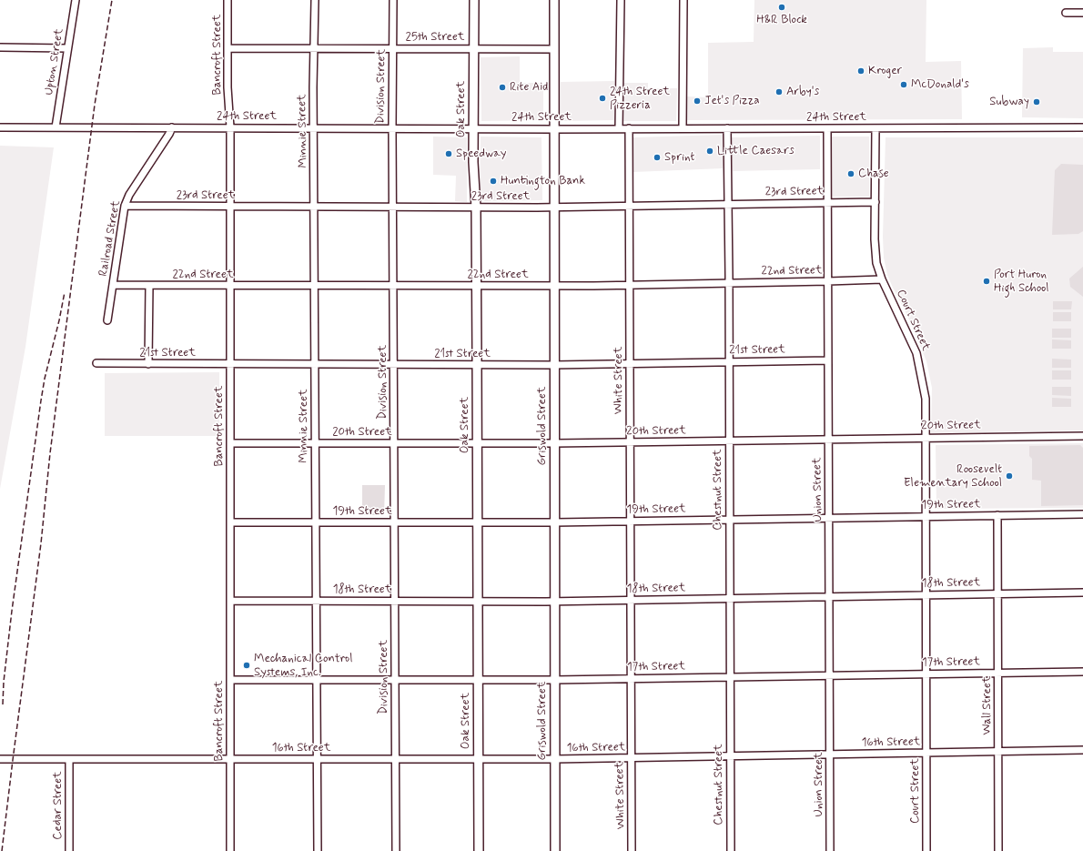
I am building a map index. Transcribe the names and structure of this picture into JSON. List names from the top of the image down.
{
  "streets": {
    "main road": ["Oak Street", "Griswold Street"],
    "street": [
      "25th Street",
      "Bancroft Street",
      "Upton Street",
      "Division Street",
      "24th Street",
      "Minnie Street",
      "23rd Street",
      "Railroad Street",
      "22nd Street",
      "Court Street",
      "21st Street",
      "White Street",
      "20th Street",
      "Chestnut Street",
      "Union Street",
      "19th Street",
      "18th Street",
      "17th Street",
      "Wall Street",
      "16th Street",
      "Cedar Street"
    ]
  },
  "crossings": [
    ["25th Street", "Bancroft Street"],
    ["25th Street", "Division Street"],
    ["25th Street", "Oak Street"],
    ["25th Street", "Minnie Street"],
    ["25th Street", "Griswold Street"],
    ["Bancroft Street", "24th Street"],
    ["Bancroft Street", "23rd Street"],
    ["Bancroft Street", "22nd Street"],
    ["Bancroft Street", "21st Street"],
    ["Bancroft Street", "20th Street"],
    ["Bancroft Street", "19th Street"],
    ["Bancroft Street", "18th Street"],
    ["Bancroft Street", "17th Street"],
    ["Bancroft Street", "16th Street"],
    ["Upton Street", "24th Street"],
    ["Division Street", "24th Street"],
    ["Division Street", "23rd Street"],
    ["Division Street", "22nd Street"],
    ["Division Street", "21st Street"],
    ["Division Street", "20th Street"],
    ["Division Street", "19th Street"],
    ["Division Street", "18th Street"],
    ["Division Street", "17th Street"],
    ["Division Street", "16th Street"],
    ["Oak Street", "24th Street"],
    ["Oak Street", "23rd Street"],
    ["Oak Street", "22nd Street"],
    ["Oak Street", "21st Street"],
    ["Oak Street", "20th Street"],
    ["Oak Street", "19th Street"],
    ["Oak Street", "18th Street"],
    ["Oak Street", "17th Street"],
    ["Oak Street", "16th Street"],
    ["24th Street", "Minnie Street"],
    ["24th Street", "Railroad Street"],
    ["24th Street", "Court Street"],
    ["24th Street", "White Street"],
    ["24th Street", "Griswold Street"],
    ["24th Street", "Chestnut Street"],
    ["24th Street", "Union Street"],
    ["Minnie Street", "23rd Street"],
    ["Minnie Street", "22nd Street"],
    ["Minnie Street", "21st Street"],
    ["Minnie Street", "20th Street"],
    ["Minnie Street", "19th Street"],
    ["Minnie Street", "18th Street"],
    ["Minnie Street", "17th Street"],
    ["Minnie Street", "16th Street"],
    ["23rd Street", "Railroad Street"],
    ["23rd Street", "Court Street"],
    ["23rd Street", "White Street"],
    ["23rd Street", "Griswold Street"],
    ["23rd Street", "Chestnut Street"],
    ["23rd Street", "Union Street"],
    ["Railroad Street", "22nd Street"],
    ["22nd Street", "Court Street"],
    ["22nd Street", "White Street"],
    ["22nd Street", "Griswold Street"],
    ["22nd Street", "Chestnut Street"],
    ["22nd Street", "Union Street"],
    ["Court Street", "20th Street"],
    ["Court Street", "19th Street"],
    ["Court Street", "18th Street"],
    ["Court Street", "17th Street"],
    ["Court Street", "16th Street"],
    ["21st Street", "White Street"],
    ["21st Street", "Griswold Street"],
    ["21st Street", "Chestnut Street"],
    ["21st Street", "Union Street"],
    ["White Street", "20th Street"],
    ["White Street", "19th Street"],
    ["White Street", "18th Street"],
    ["White Street", "17th Street"],
    ["White Street", "16th Street"],
    ["Griswold Street", "20th Street"],
    ["Griswold Street", "19th Street"],
    ["Griswold Street", "18th Street"],
    ["Griswold Street", "17th Street"],
    ["Griswold Street", "16th Street"],
    ["20th Street", "Chestnut Street"],
    ["20th Street", "Union Street"],
    ["Chestnut Street", "19th Street"],
    ["Chestnut Street", "18th Street"],
    ["Chestnut Street", "17th Street"],
    ["Chestnut Street", "16th Street"],
    ["Union Street", "19th Street"],
    ["Union Street", "18th Street"],
    ["Union Street", "17th Street"],
    ["Union Street", "16th Street"],
    ["19th Street", "Wall Street"],
    ["18th Street", "Wall Street"],
    ["17th Street", "Wall Street"],
    ["Wall Street", "16th Street"],
    ["16th Street", "Cedar Street"]
  ],
  "places": [
    "H&R Block",
    "Kroger",
    "McDonald's",
    "Rite Aid",
    "Arby's",
    "24th Street Pizzeria",
    "Jet's Pizza",
    "Subway",
    "Little Caesars",
    "Speedway",
    "Sprint",
    "Chase",
    "Huntington Bank",
    "Port Huron High School",
    "Roosevelt Elementary School",
    "Mechanical Control Systems, Inc."
  ]
}
